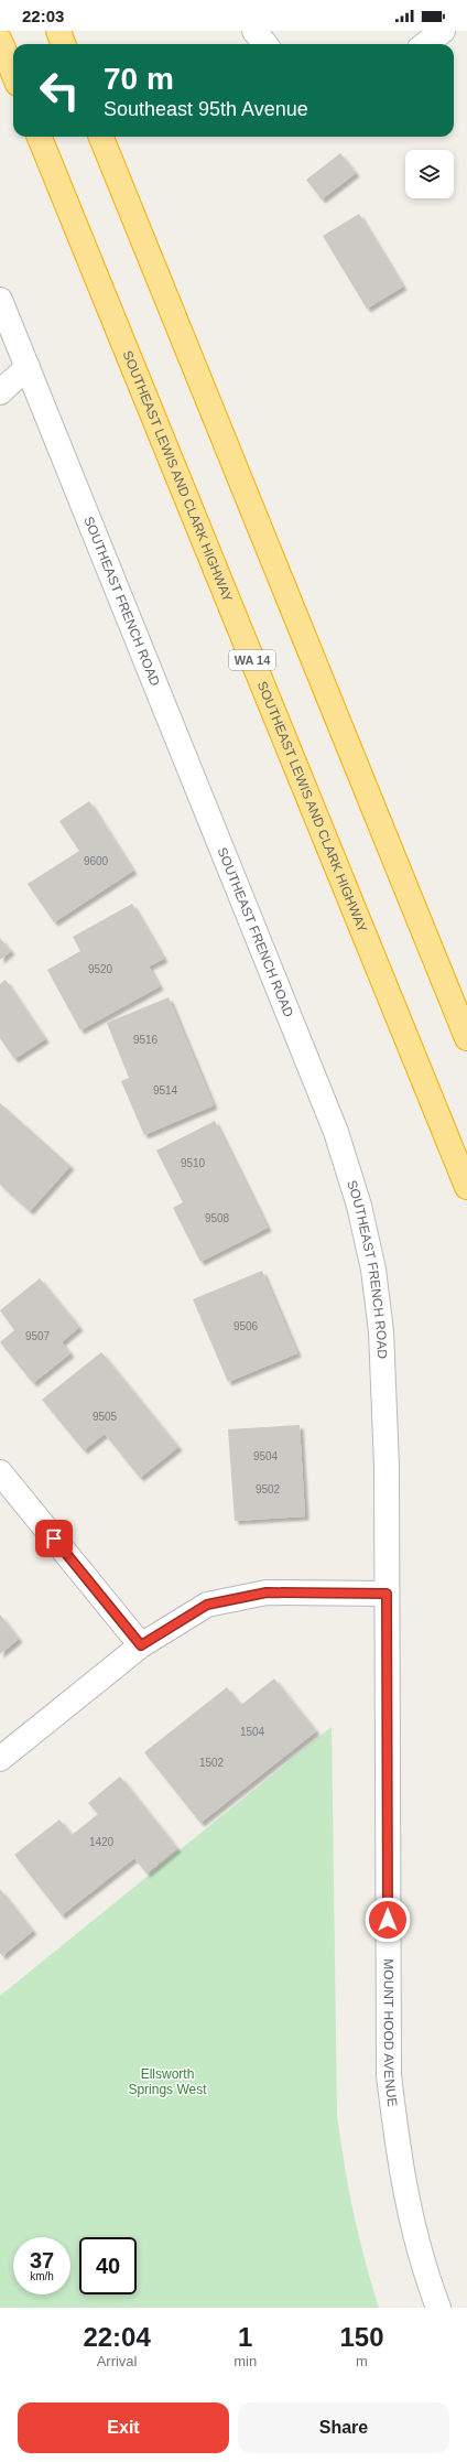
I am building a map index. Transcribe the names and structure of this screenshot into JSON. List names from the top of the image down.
{
  "streets": {
    "highway": ["SOUTHEAST LEWIS AND CLARK HIGHWAY", "WA 14"],
    "street": ["SOUTHEAST FRENCH ROAD", "MOUNT HOOD AVENUE"]
  },
  "crossings": [
    ["SOUTHEAST FRENCH ROAD", "MOUNT HOOD AVENUE"]
  ],
  "parks": ["Ellsworth Springs West"],
  "house_numbers": [
    "9600",
    "9520",
    "9516",
    "9514",
    "9510",
    "9508",
    "9506",
    "9507",
    "9505",
    "9504",
    "9502",
    "1504",
    "1502",
    "1420"
  ],
  "page": {
    "status": "22:03",
    "turn": ["70 m", "Southeast 95th Avenue"],
    "speed": "37 km/h",
    "limit": "40",
    "eta": [
      "22:04",
      "Arrival",
      "1",
      "min",
      "150",
      "m"
    ],
    "buttons": ["Exit", "Share"]
  }
}
